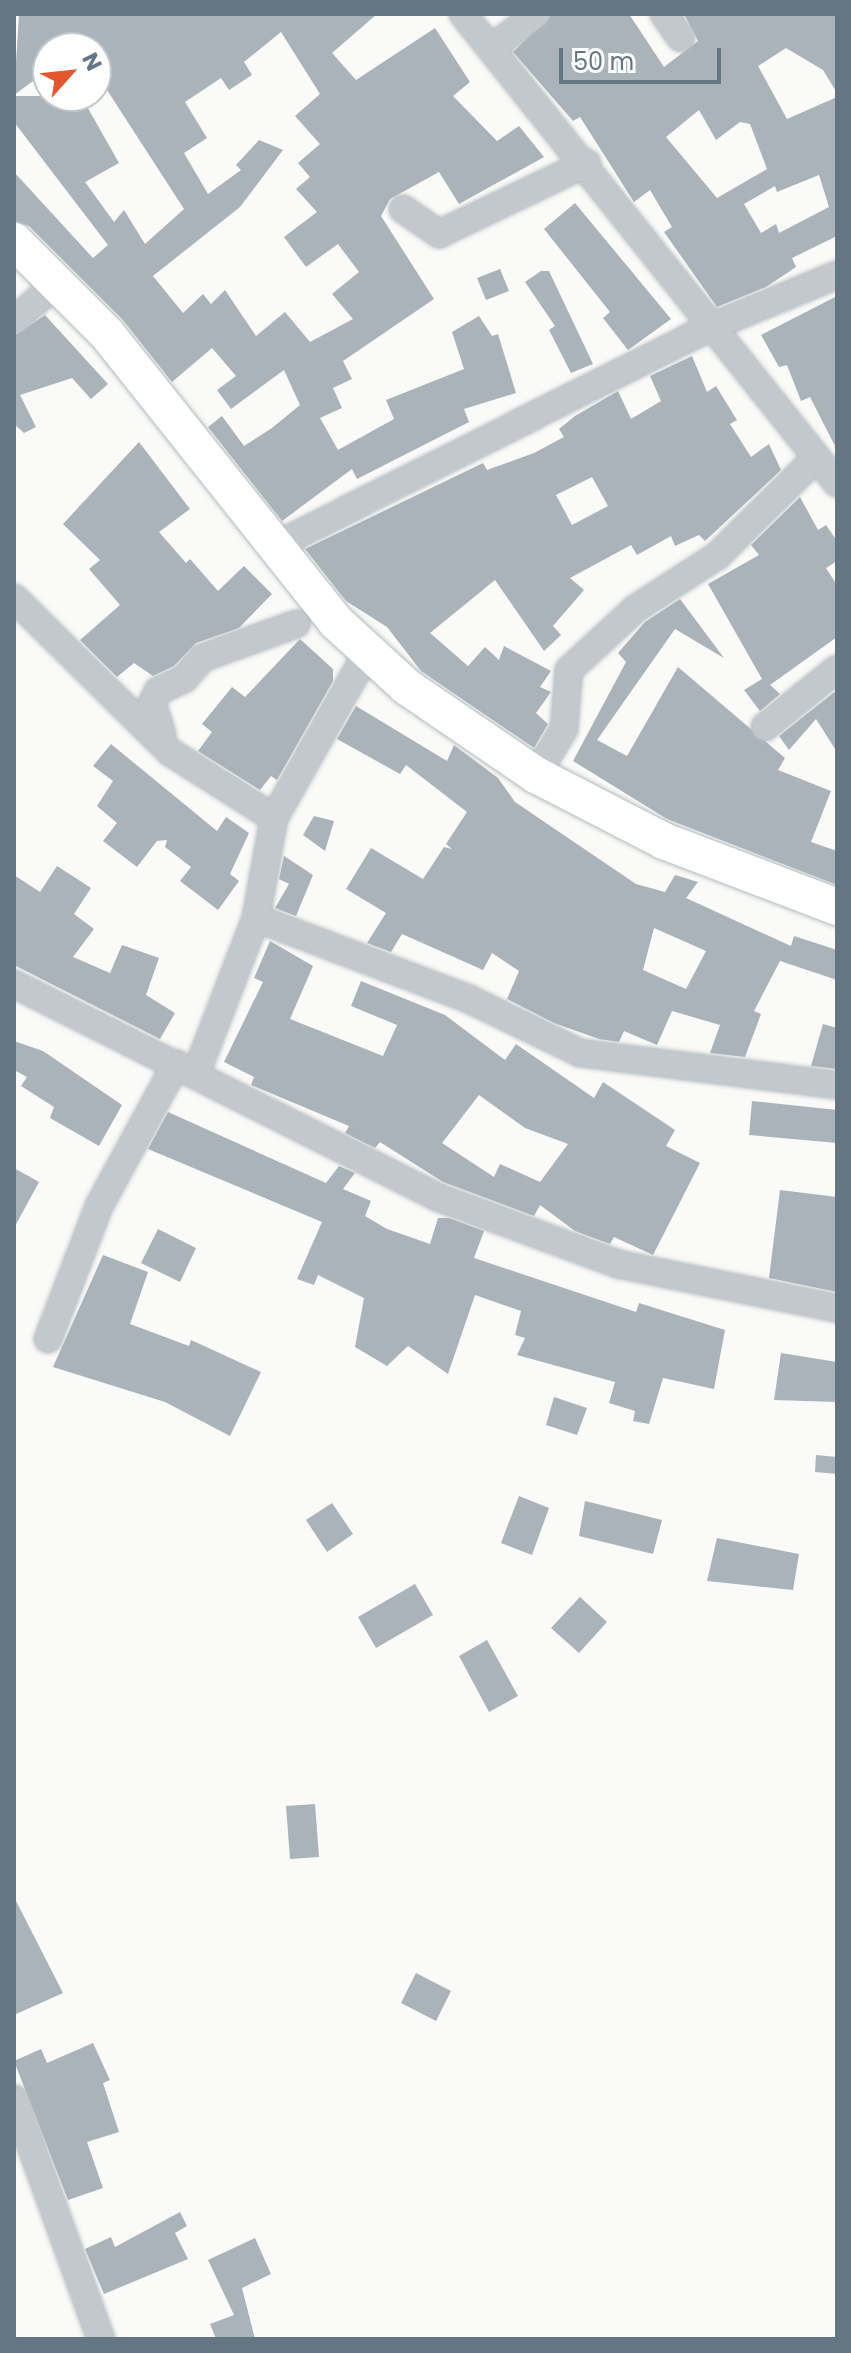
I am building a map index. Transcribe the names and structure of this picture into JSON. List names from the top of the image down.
{
  "scale_bar": "50 m",
  "north": "top right"
}
